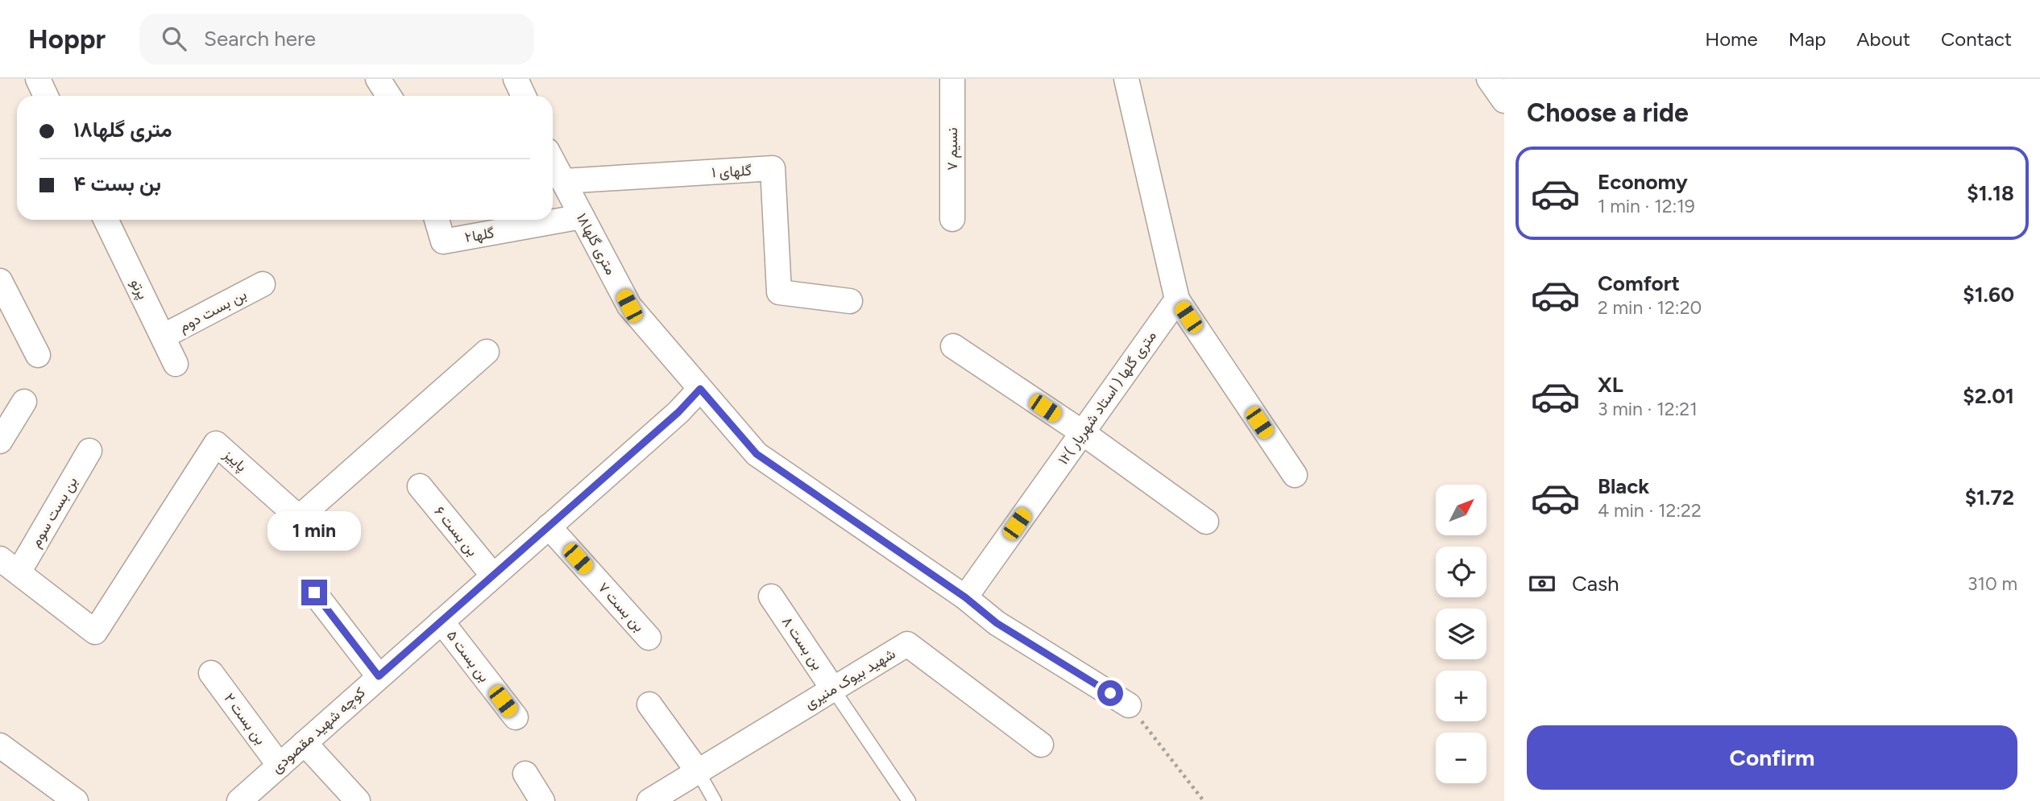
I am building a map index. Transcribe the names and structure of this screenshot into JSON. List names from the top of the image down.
{
  "streets": {
    "street": [
      "نسیم ۷",
      "گلهای ۱",
      "گلها۲",
      "۱۸متری گلها",
      "پرتو",
      "بن بست دوم",
      "۱۲متری گلها ( استاد شهریار )",
      "پاییز",
      "بن بست سوم",
      "بن بست ۶",
      "بن بست ۷",
      "بن بست ۸",
      "بن بست ۵",
      "شهید بیوک منیری",
      "بن بست ۲",
      "کوچه شهید مقصودی"
    ]
  },
  "crossings": [
    ["گلهای ۱", "۱۸متری گلها"],
    ["گلها۲", "۱۸متری گلها"],
    ["۱۸متری گلها", "۱۲متری گلها ( استاد شهریار )"],
    ["۱۸متری گلها", "کوچه شهید مقصودی"],
    ["پرتو", "بن بست دوم"],
    ["پاییز", "بن بست سوم"],
    ["بن بست ۶", "کوچه شهید مقصودی"],
    ["بن بست ۷", "کوچه شهید مقصودی"],
    ["بن بست ۸", "شهید بیوک منیری"],
    ["بن بست ۵", "کوچه شهید مقصودی"],
    ["بن بست ۲", "کوچه شهید مقصودی"]
  ],
  "north": "top right",
  "page": {
    "header": "Hoppr",
    "search": "Search here",
    "nav": [
      "Home",
      "Map",
      "About",
      "Contact"
    ],
    "heading": "Choose a ride",
    "banner": ["۱۸متری گلها", "بن بست ۴"],
    "list": [
      {
        "name": "Economy",
        "note": "1 min · 12:19",
        "value": "$1.18"
      },
      {
        "name": "Comfort",
        "note": "2 min · 12:20",
        "value": "$1.60"
      },
      {
        "name": "XL",
        "note": "3 min · 12:21",
        "value": "$2.01"
      },
      {
        "name": "Black",
        "note": "4 min · 12:22",
        "value": "$1.72"
      }
    ],
    "map_buttons": ["+", "−"],
    "bubble": "1 min",
    "pay": ["Cash", "310 m"],
    "buttons": "Confirm"
  }
}
